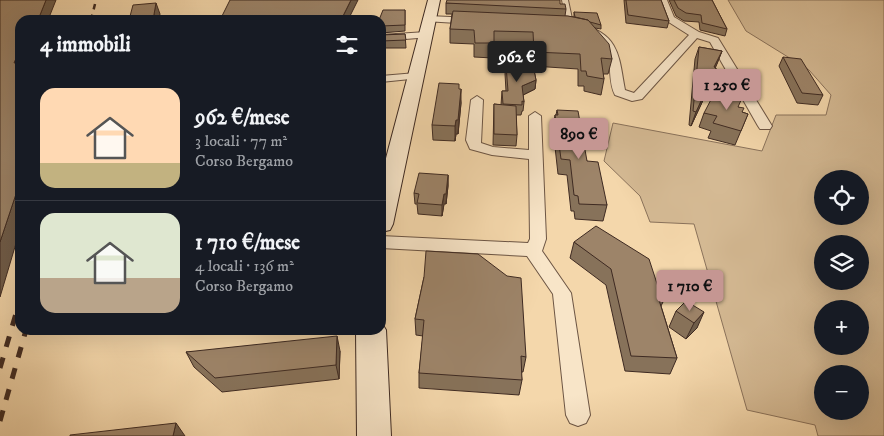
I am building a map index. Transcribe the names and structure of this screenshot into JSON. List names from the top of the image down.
{
  "page": {
    "heading": "4 immobili",
    "price": [
      "962 €",
      "1 250 €",
      "890 €",
      "1 710 €"
    ],
    "list": [
      {
        "name": "962 €/mese",
        "note": "3 locali · 77 m² · Corso Bergamo"
      },
      {
        "name": "1 710 €/mese",
        "note": "4 locali · 136 m² · Corso Bergamo"
      }
    ],
    "map_buttons": ["+", "−"]
  }
}
